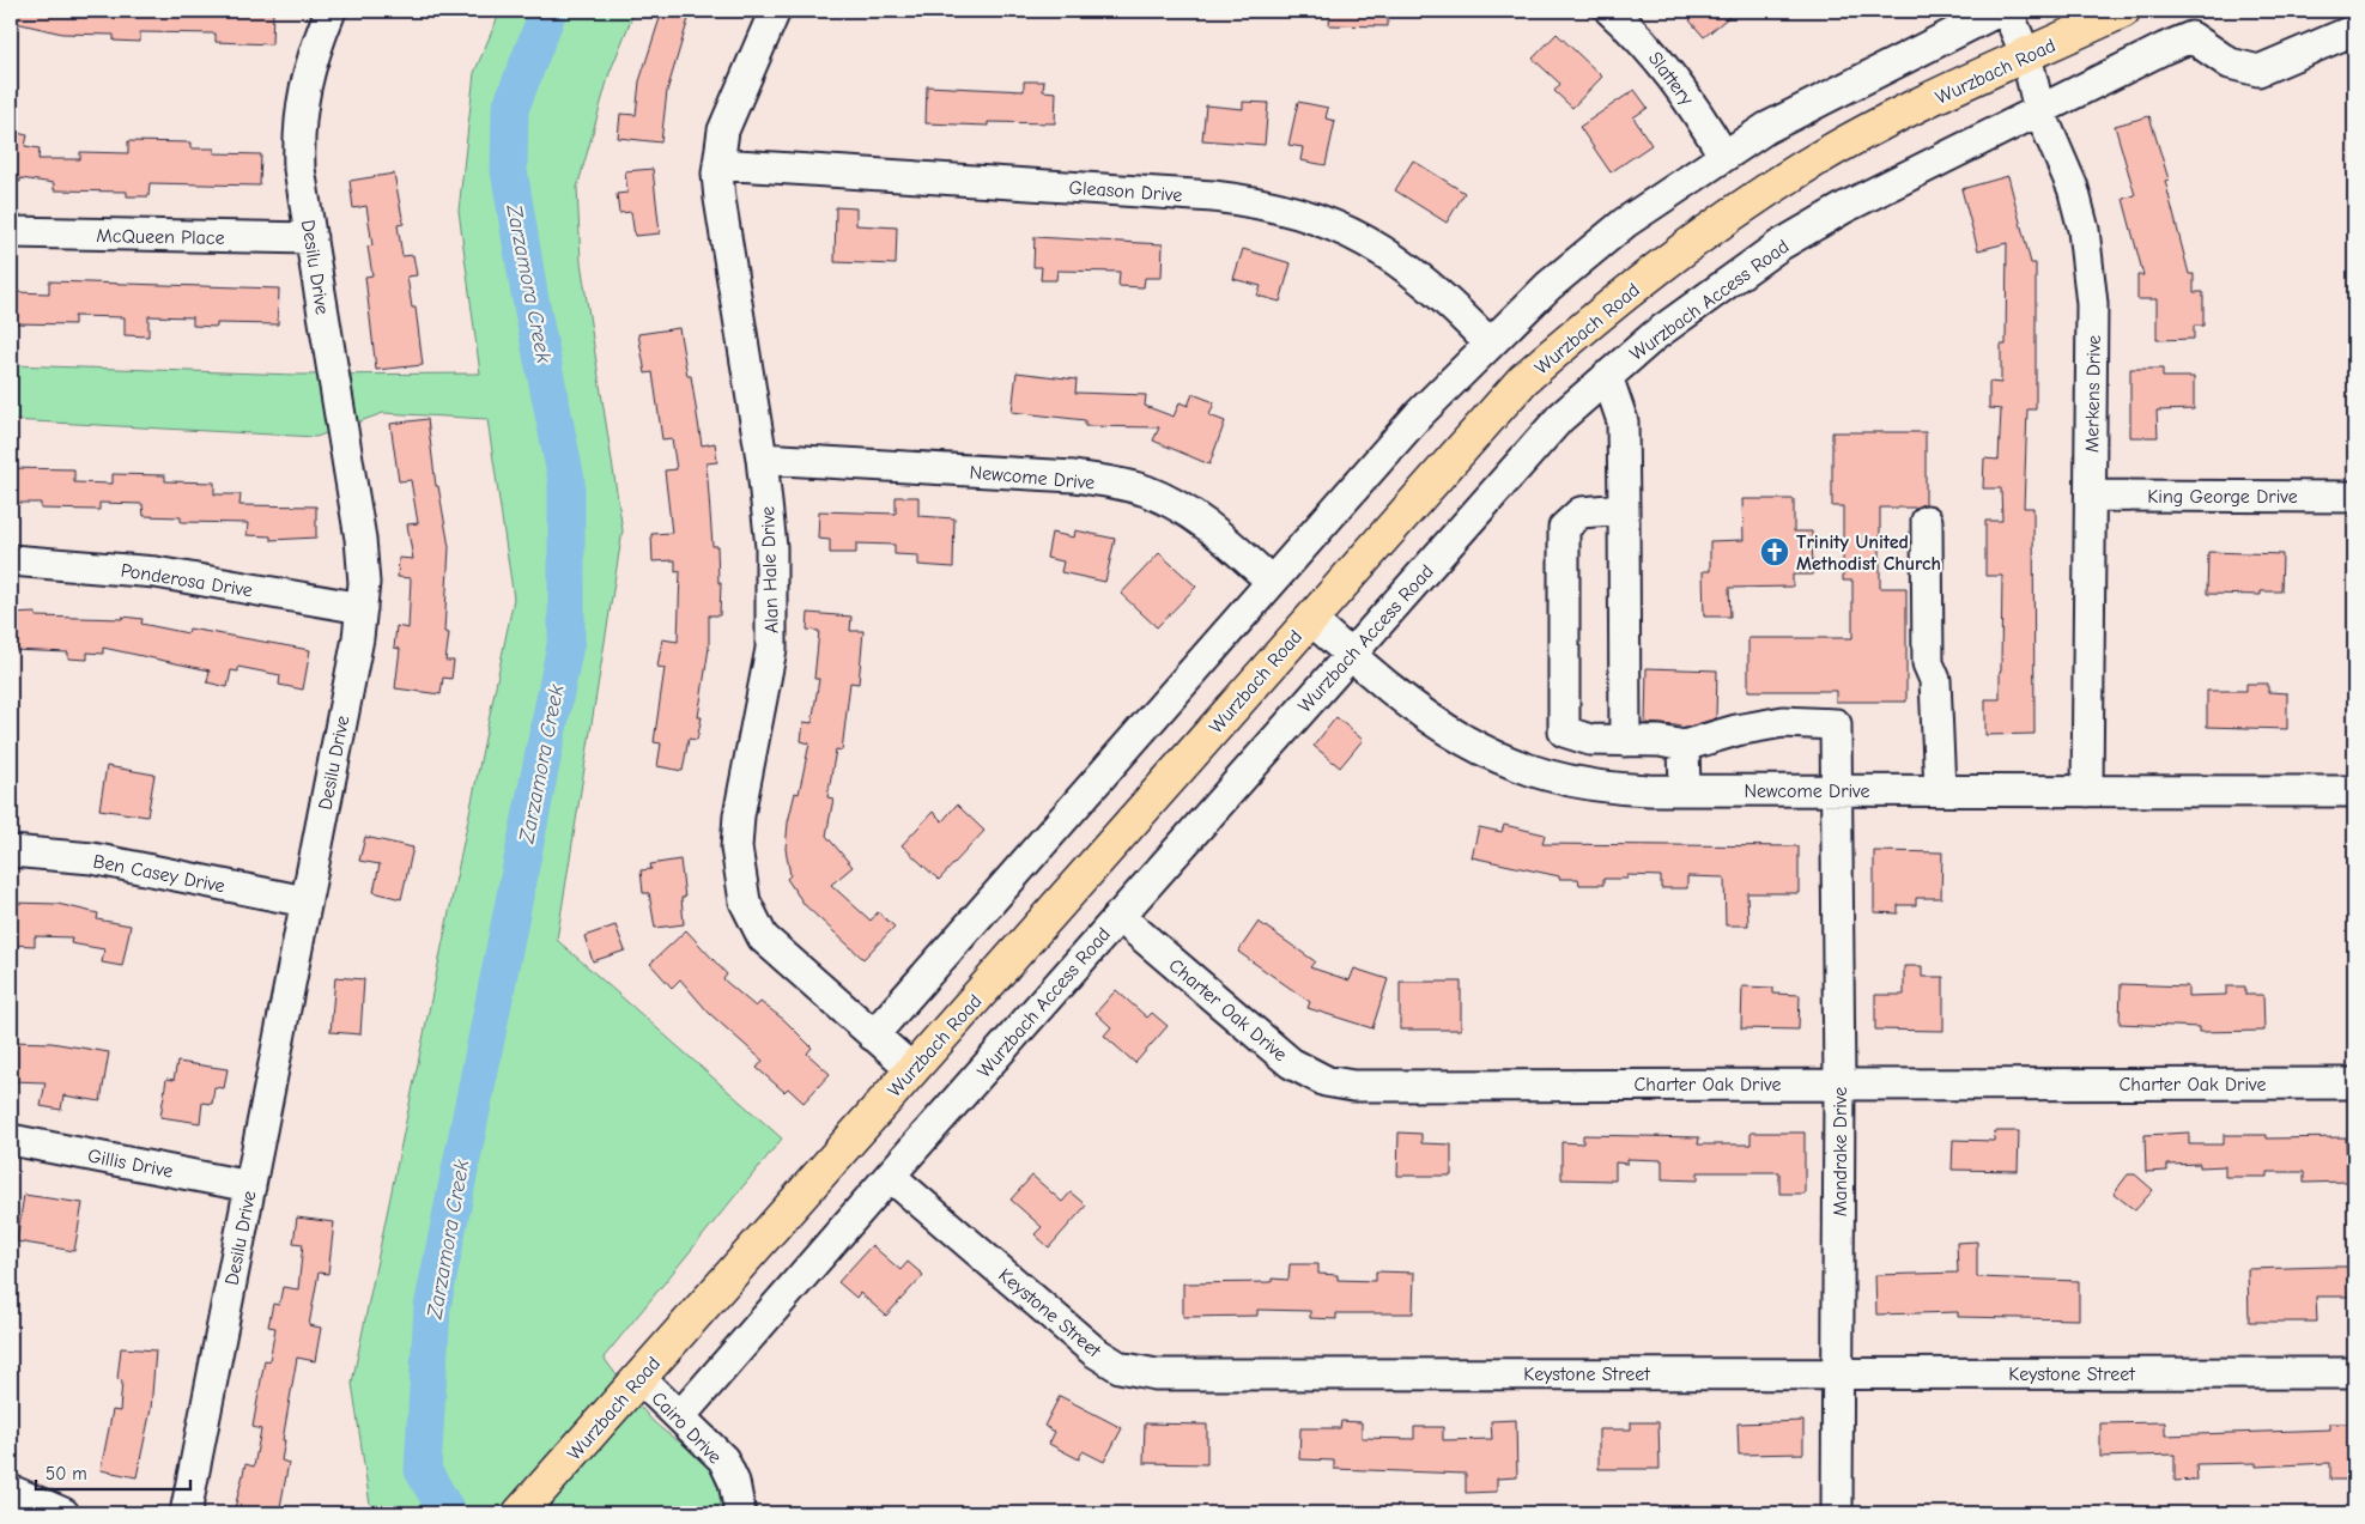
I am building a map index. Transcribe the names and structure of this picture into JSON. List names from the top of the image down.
{
  "streets": {
    "main road": ["Wurzbach Road"],
    "street": [
      "Slattery",
      "Gleason Drive",
      "McQueen Place",
      "Desilu Drive",
      "Wurzbach Access Road",
      "Merkens Drive",
      "Newcome Drive",
      "King George Drive",
      "Alan Hale Drive",
      "Ponderosa Drive",
      "Ben Casey Drive",
      "Charter Oak Drive",
      "Mandrake Drive",
      "Gillis Drive",
      "Keystone Street",
      "Cairo Drive"
    ]
  },
  "crossings": [
    ["Wurzbach Road", "Merkens Drive"],
    ["Wurzbach Road", "Newcome Drive"],
    ["Wurzbach Road", "Alan Hale Drive"],
    ["Wurzbach Road", "Cairo Drive"],
    ["Gleason Drive", "Alan Hale Drive"],
    ["McQueen Place", "Desilu Drive"],
    ["Desilu Drive", "Ponderosa Drive"],
    ["Desilu Drive", "Ben Casey Drive"],
    ["Desilu Drive", "Gillis Drive"],
    ["Wurzbach Access Road", "Merkens Drive"],
    ["Wurzbach Access Road", "Newcome Drive"],
    ["Wurzbach Access Road", "Charter Oak Drive"],
    ["Wurzbach Access Road", "Keystone Street"],
    ["Wurzbach Access Road", "Cairo Drive"],
    ["Merkens Drive", "Newcome Drive"],
    ["Merkens Drive", "King George Drive"],
    ["Newcome Drive", "Alan Hale Drive"],
    ["Newcome Drive", "Mandrake Drive"],
    ["Charter Oak Drive", "Mandrake Drive"],
    ["Mandrake Drive", "Keystone Street"]
  ],
  "water": ["Zarzamora Creek"],
  "places": {
    "church": ["Trinity United Methodist Church"]
  },
  "scale_bar": "50 m"
}
